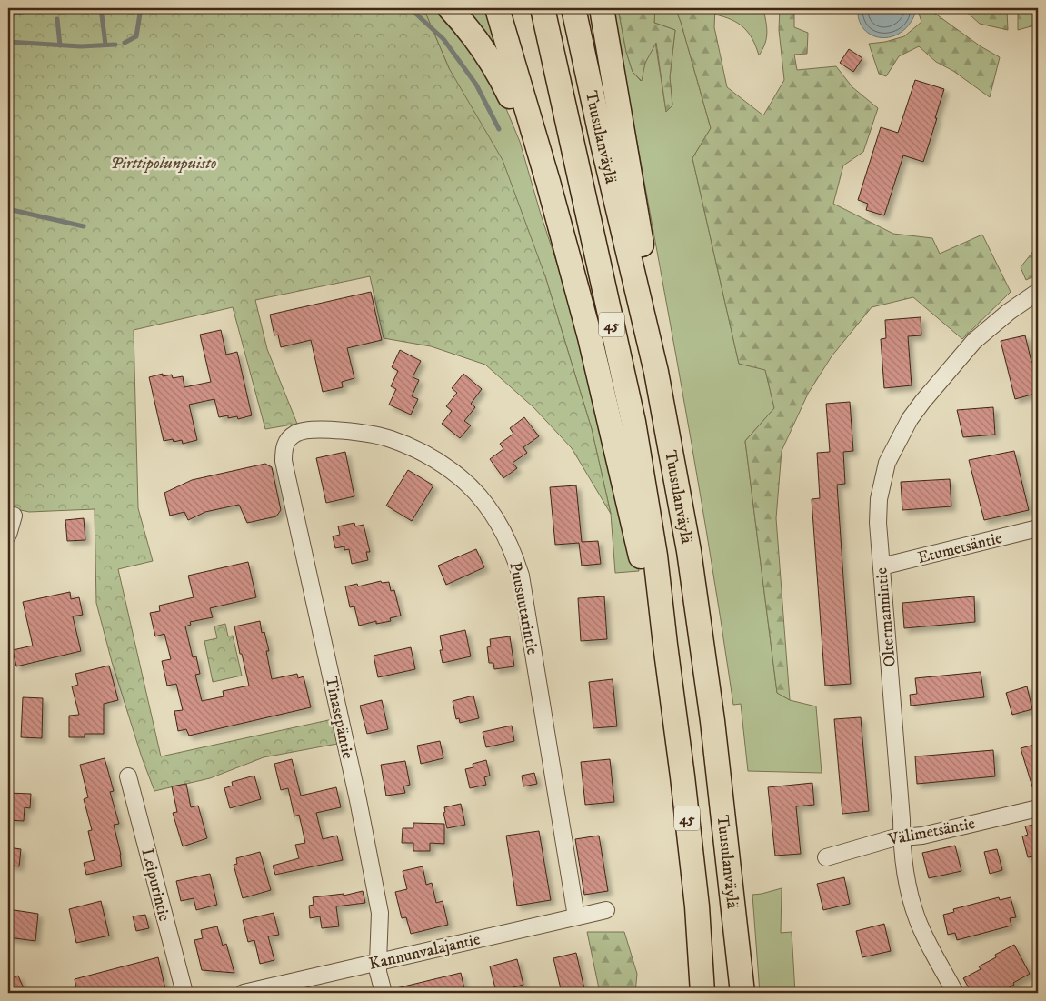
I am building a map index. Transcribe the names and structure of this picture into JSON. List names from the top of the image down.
{
  "streets": {
    "highway": ["Tuusulanväylä", "45"],
    "street": [
      "Etumetsäntie",
      "Puusuutarintie",
      "Oltermannintie",
      "Tinasepäntie",
      "Välimetsäntie",
      "Leipurintie",
      "Kannunvalajantie"
    ]
  },
  "crossings": [
    ["Etumetsäntie", "Oltermannintie"],
    ["Puusuutarintie", "Tinasepäntie"],
    ["Puusuutarintie", "Kannunvalajantie"],
    ["Oltermannintie", "Välimetsäntie"],
    ["Tinasepäntie", "Kannunvalajantie"]
  ],
  "parks": ["Pirttipolunpuisto"]
}
